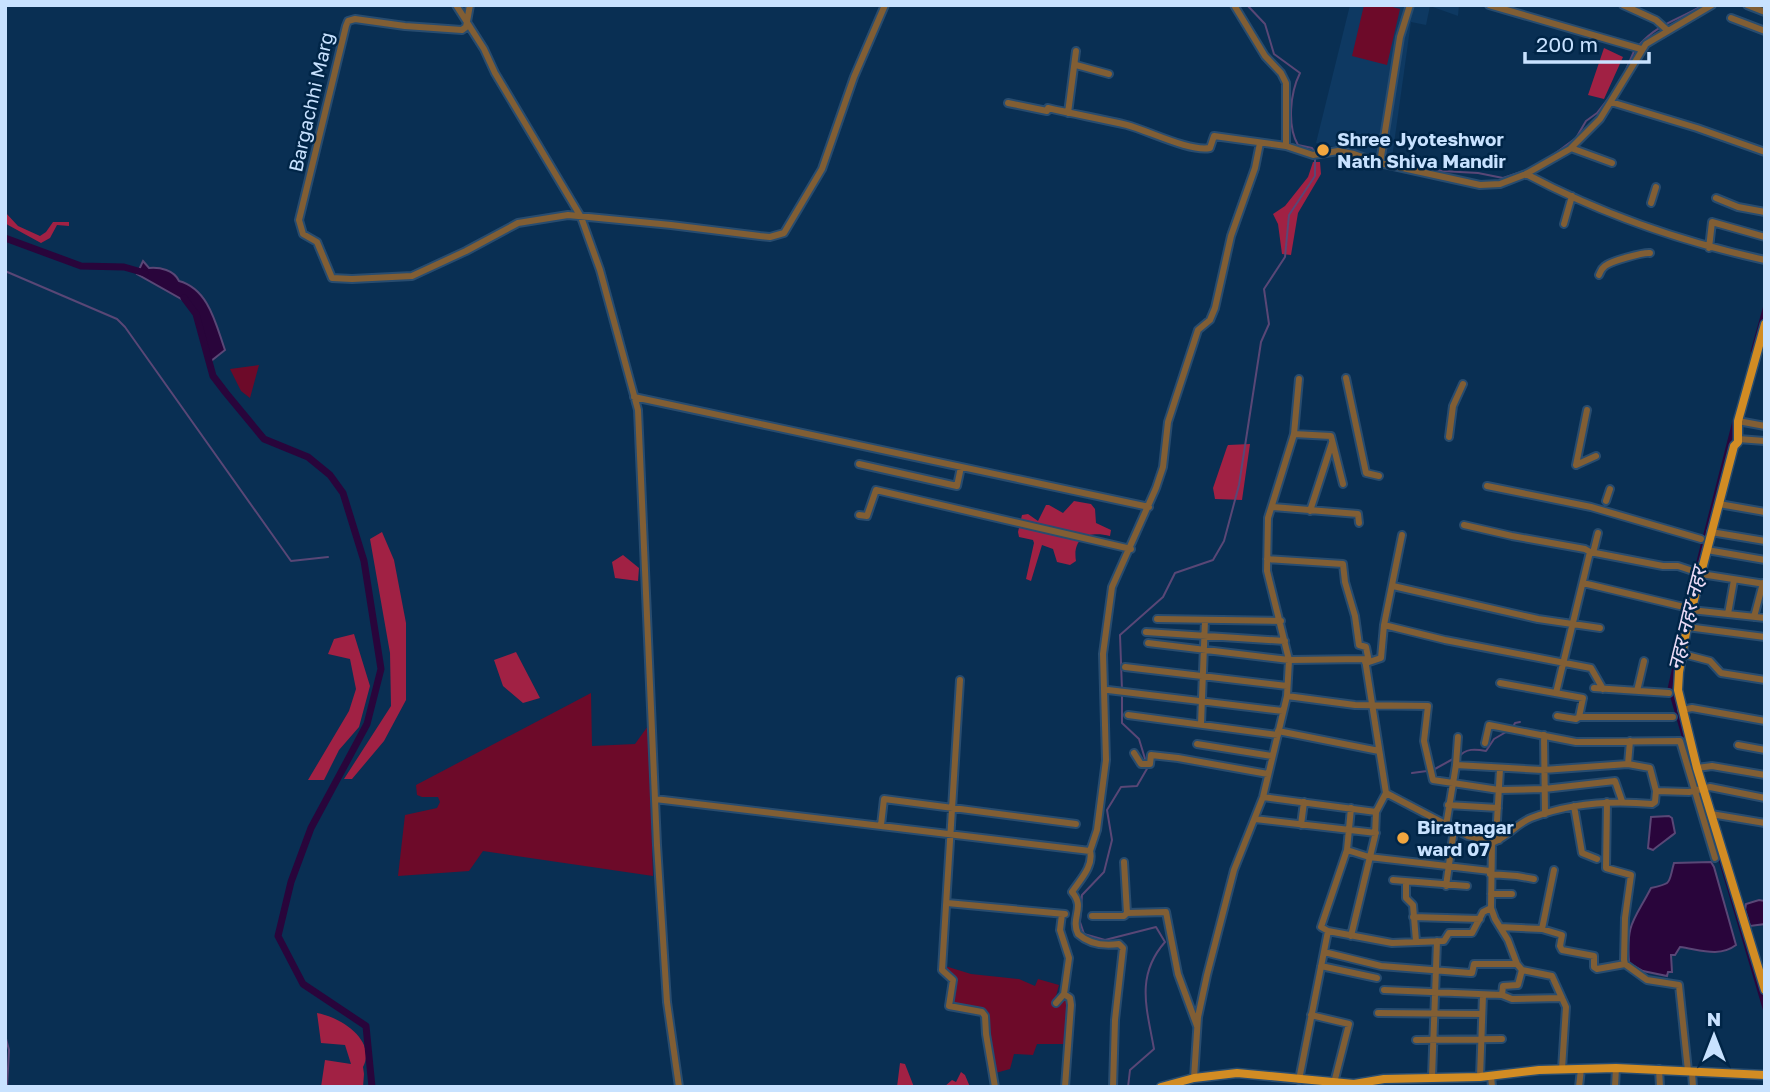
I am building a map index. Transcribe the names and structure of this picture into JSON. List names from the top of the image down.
{
  "streets": {
    "street": ["Bargachhi Marg"]
  },
  "water": ["नहर नहर नहर"],
  "places": ["Shree Jyoteshwor Nath Shiva Mandir", "Biratnagar ward 07"],
  "scale_bar": "200 m",
  "north": "top"
}
